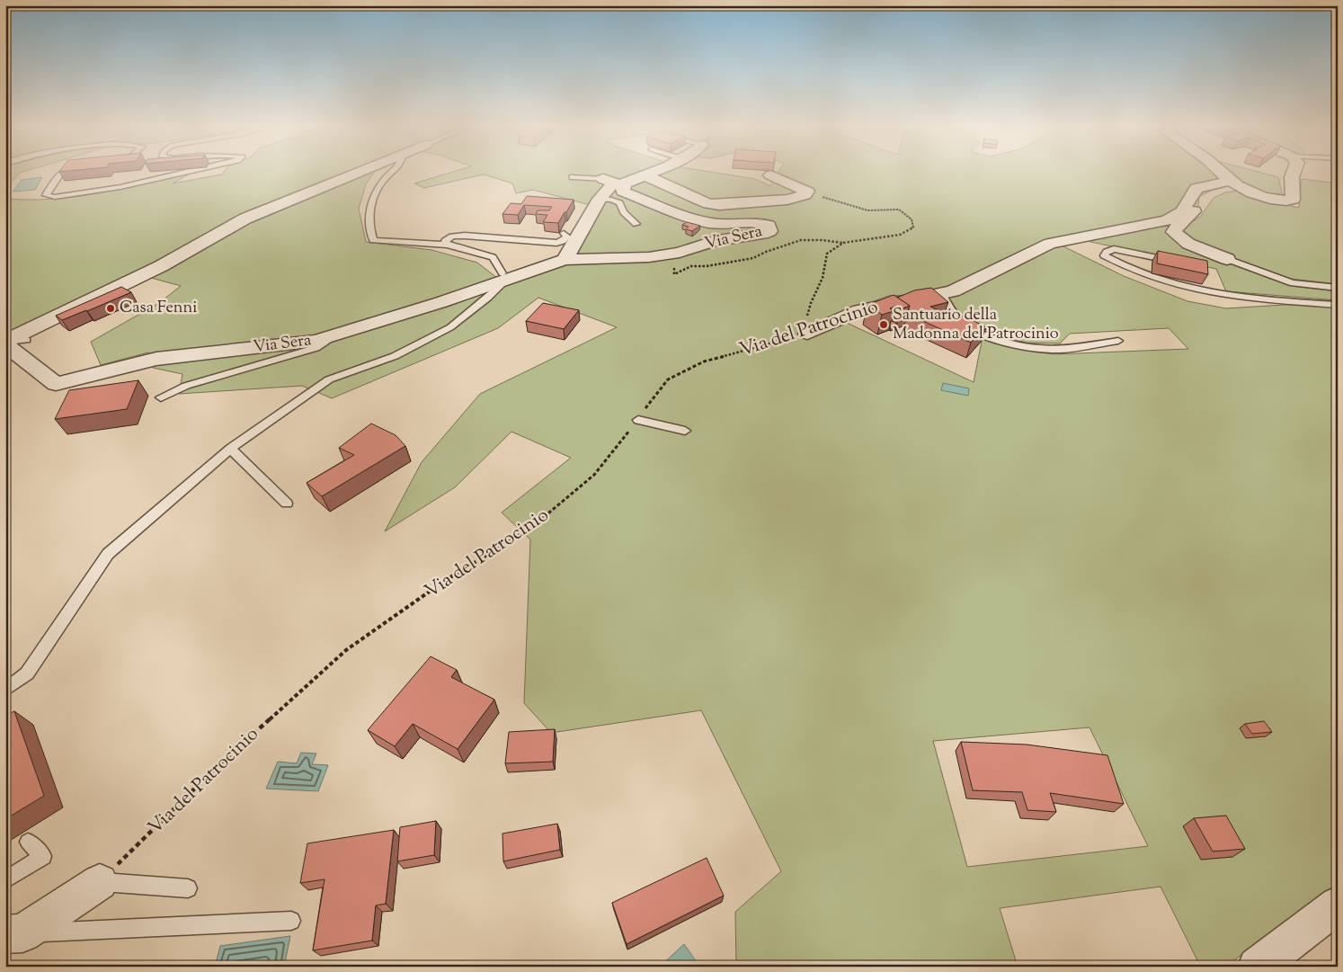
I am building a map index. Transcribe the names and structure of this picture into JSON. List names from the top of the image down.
{
  "streets": {
    "street": ["Via Sera", "Via del Patrocinio"]
  },
  "places": ["Casa Fenni", "Santuario della Madonna del Patrocinio"]
}
